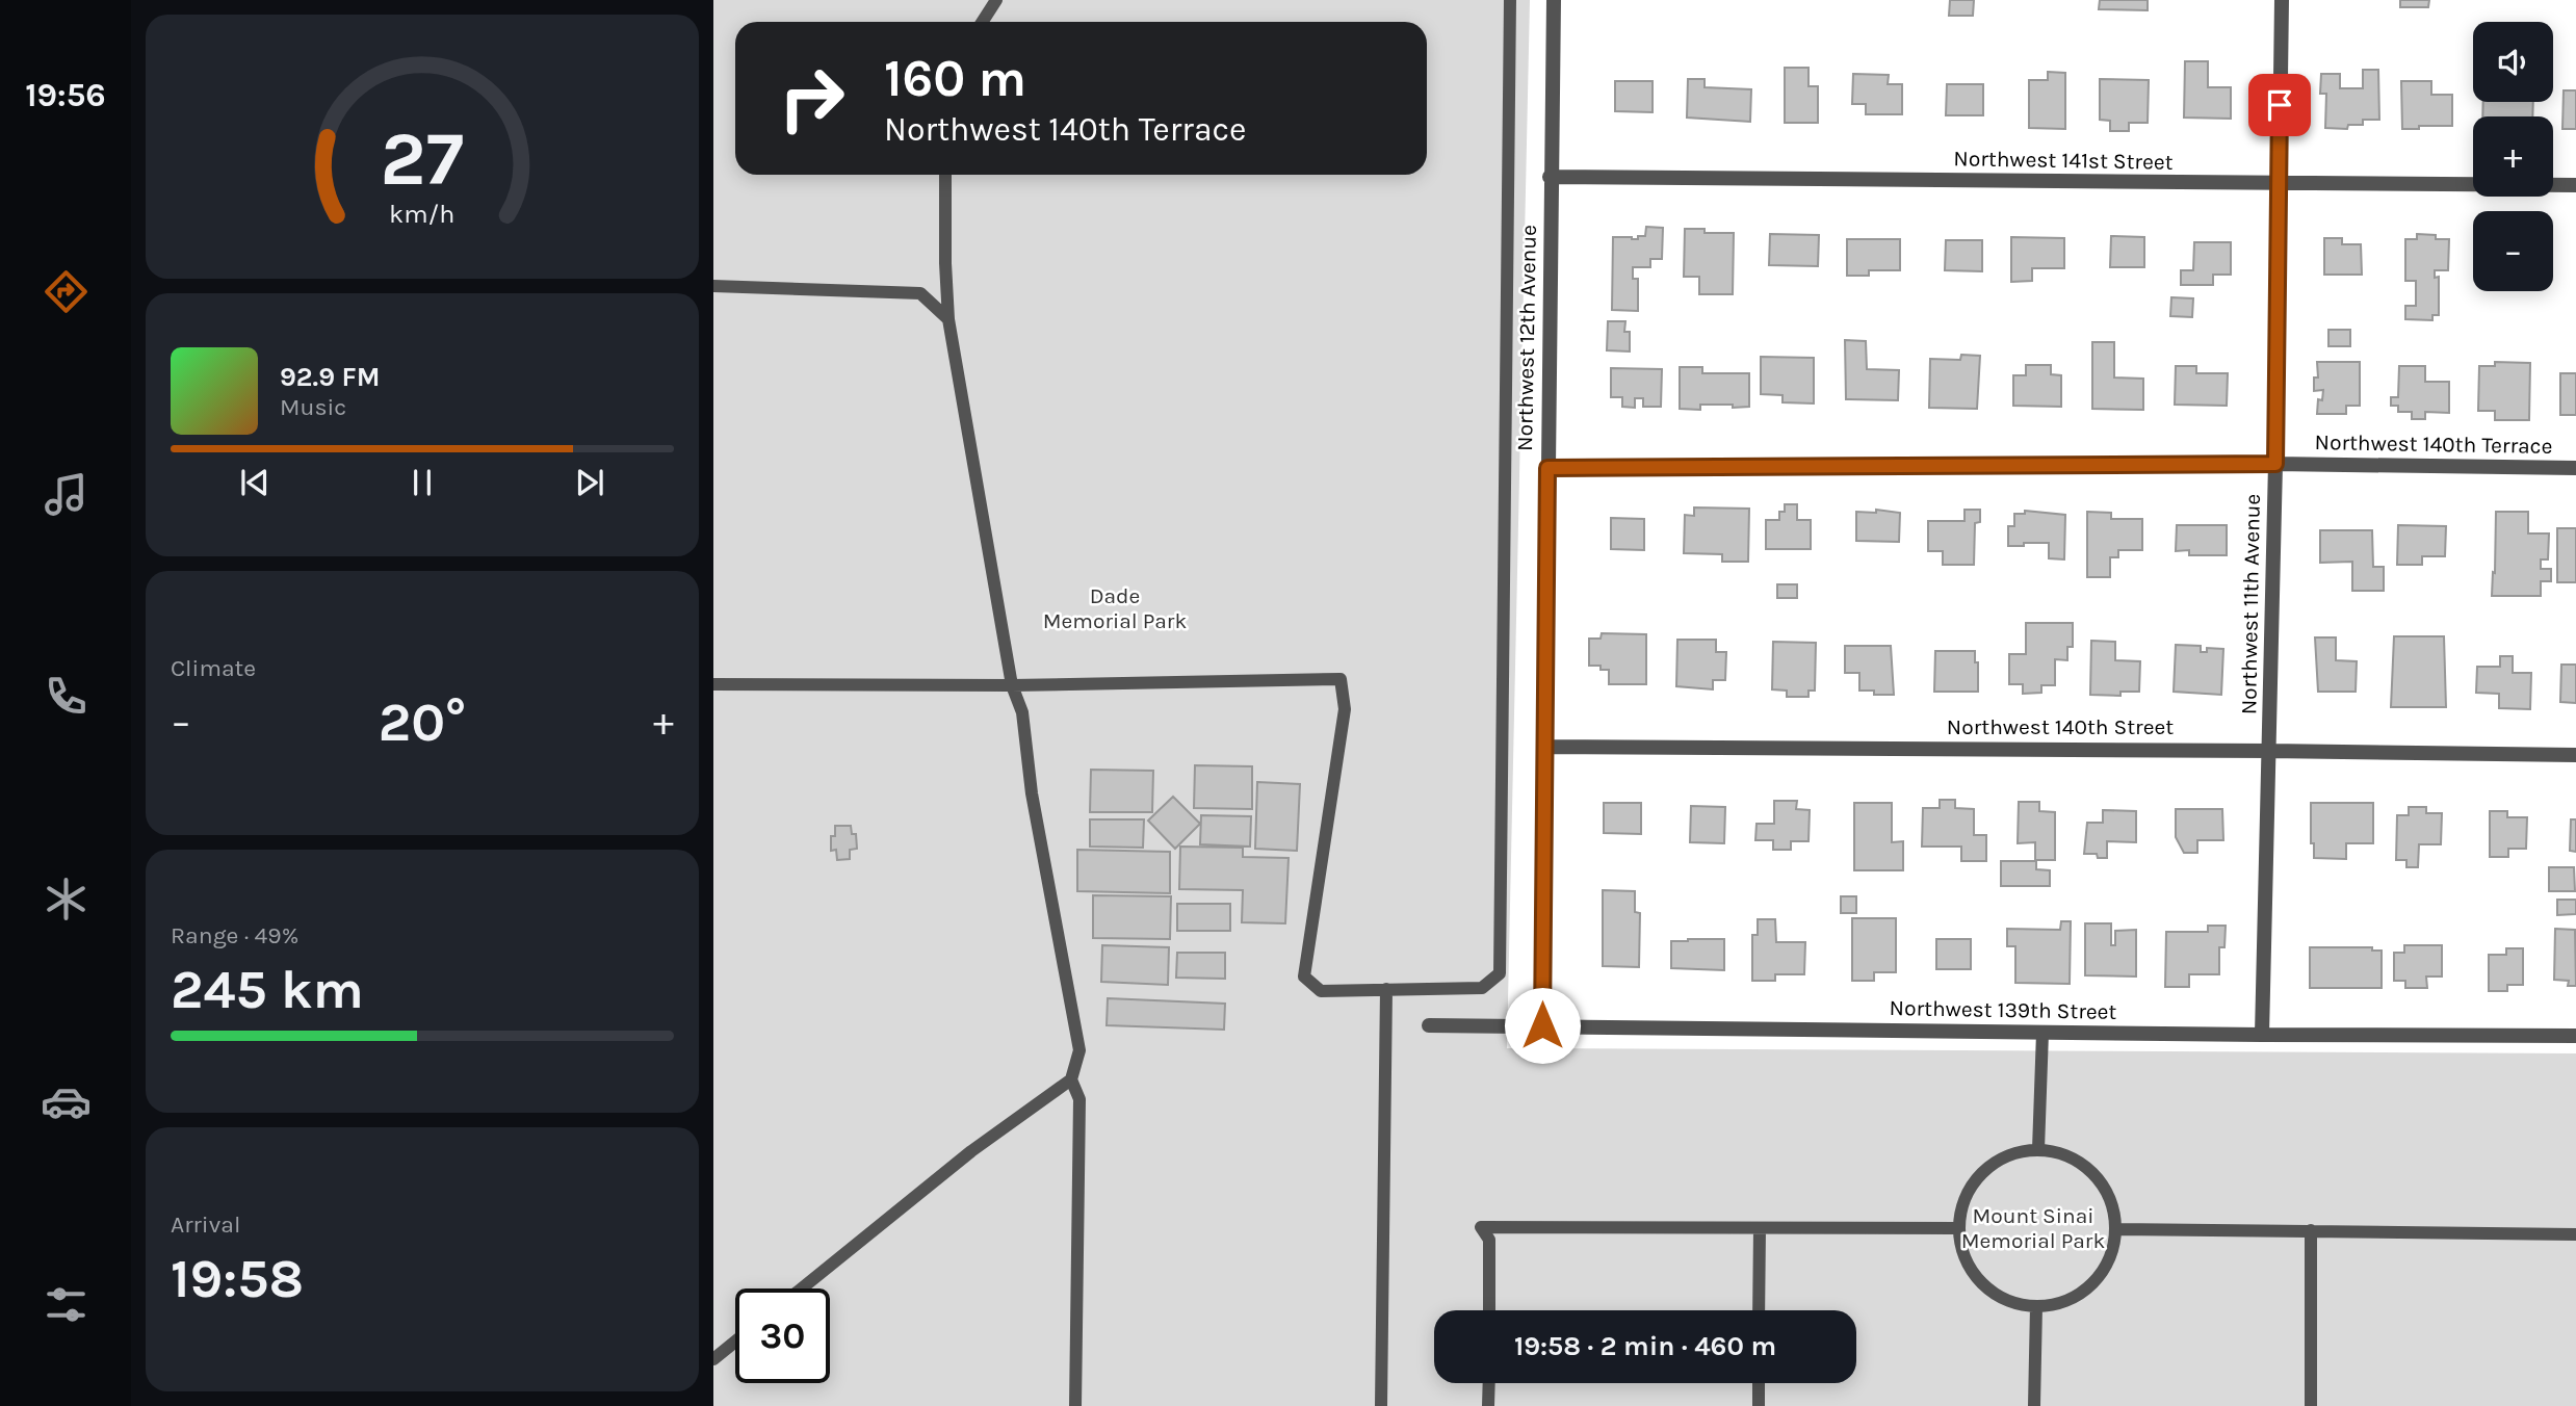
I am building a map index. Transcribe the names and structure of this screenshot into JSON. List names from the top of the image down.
{
  "streets": {
    "street": [
      "Northwest 141st Street",
      "Northwest 12th Avenue",
      "Northwest 140th Terrace",
      "Northwest 11th Avenue",
      "Northwest 140th Street",
      "Northwest 139th Street"
    ]
  },
  "crossings": [
    ["Northwest 141st Street", "Northwest 12th Avenue"],
    ["Northwest 141st Street", "Northwest 11th Avenue"],
    ["Northwest 12th Avenue", "Northwest 140th Terrace"],
    ["Northwest 12th Avenue", "Northwest 140th Street"],
    ["Northwest 12th Avenue", "Northwest 139th Street"],
    ["Northwest 140th Terrace", "Northwest 11th Avenue"],
    ["Northwest 11th Avenue", "Northwest 140th Street"],
    ["Northwest 11th Avenue", "Northwest 139th Street"]
  ],
  "parks": ["Dade Memorial Park", "Mount Sinai Memorial Park"],
  "page": {
    "tabs": "19:56",
    "map_buttons": ["+", "−"],
    "turn": ["160 m", "Northwest 140th Terrace"],
    "song": ["92.9 FM", "Music"],
    "tile": [
      "Climate",
      ["Range · 49%", "245 km"],
      ["Arrival", "19:58"]
    ],
    "heat": ["−", "20°", "+"],
    "limit": "30",
    "trip": "19:58 · 2 min · 460 m",
    "gauge": ["27", "km/h"]
  }
}
